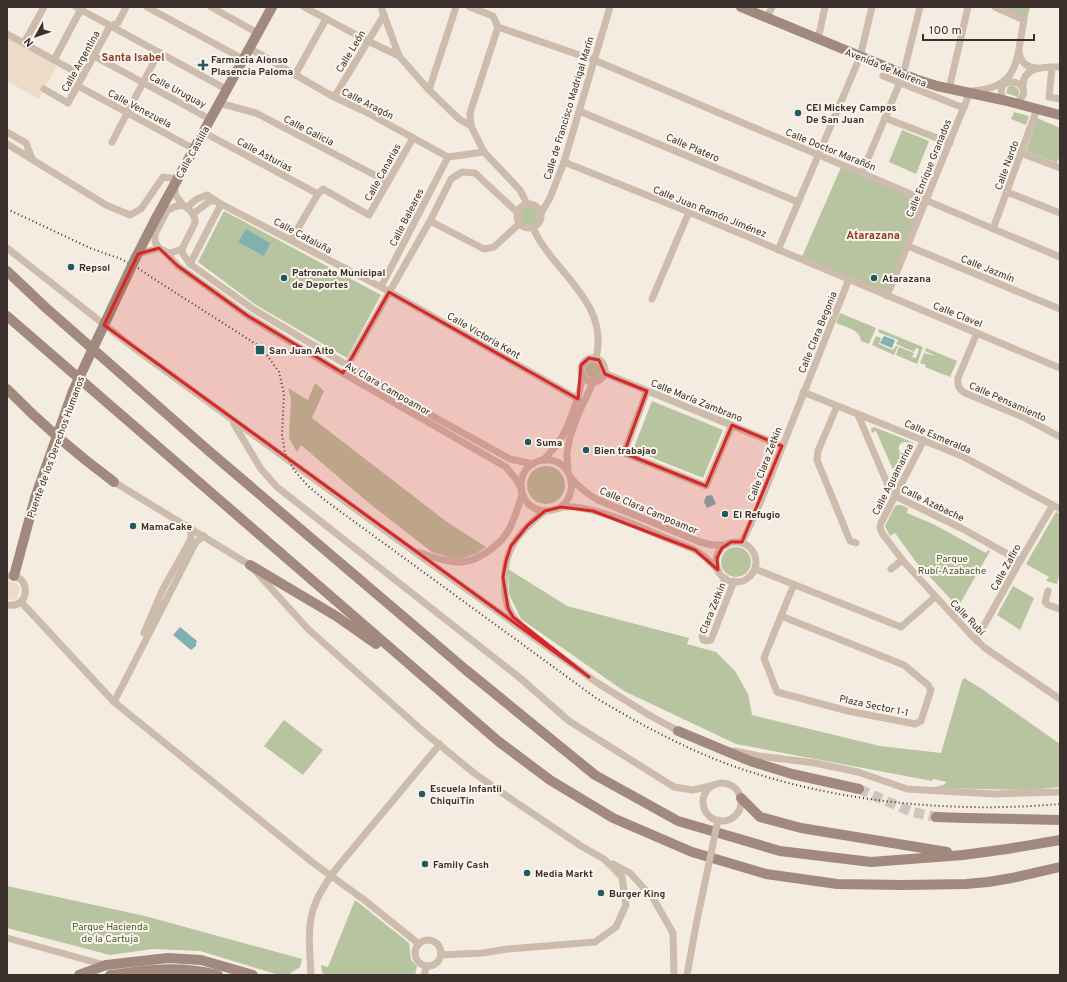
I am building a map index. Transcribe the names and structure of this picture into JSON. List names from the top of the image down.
{
  "streets": {
    "main road": ["Avenida de Mairena", "Calle Castilla", "Puente de los Derechos Humanos"],
    "street": [
      "Calle León",
      "Calle Argentina",
      "Calle Uruguay",
      "Calle Aragón",
      "Calle Venezuela",
      "Calle de Francisco Madrigal Marín",
      "Calle Galicia",
      "Calle Platero",
      "Calle Doctor Marañón",
      "Calle Asturias",
      "Calle Nardo",
      "Calle Enrique Granados",
      "Calle Canarias",
      "Calle Juan Ramón Jiménez",
      "Calle Baleares",
      "Calle Cataluña",
      "Calle Jazmín",
      "Calle Clavel",
      "Calle Clara Begonia",
      "Calle Victoria Kent",
      "Av. Clara Campoamor",
      "Calle María Zambrano",
      "Calle Pensamiento",
      "Calle Esmeralda",
      "Calle Clara Zetkin",
      "Calle Aguamarina",
      "Calle Azabache",
      "Calle Clara Campoamor",
      "Calle Zafiro",
      "Clara Zetkin",
      "Calle Rubí",
      "Plaza Sector 1-1"
    ]
  },
  "crossings": [
    ["Calle León", "Calle Aragón"],
    ["Calle Argentina", "Calle Uruguay"],
    ["Calle Argentina", "Calle Venezuela"],
    ["Avenida de Mairena", "Calle Nardo"],
    ["Avenida de Mairena", "Calle Enrique Granados"],
    ["Calle Uruguay", "Calle Castilla"],
    ["Calle Aragón", "Calle Castilla"],
    ["Calle Aragón", "Calle Canarias"],
    ["Calle Aragón", "Calle Baleares"],
    ["Calle Venezuela", "Calle Castilla"],
    ["Calle de Francisco Madrigal Marín", "Calle Platero"],
    ["Calle de Francisco Madrigal Marín", "Calle Doctor Marañón"],
    ["Calle de Francisco Madrigal Marín", "Calle Juan Ramón Jiménez"],
    ["Calle Galicia", "Calle Castilla"],
    ["Calle Galicia", "Calle Canarias"],
    ["Calle Doctor Marañón", "Calle Nardo"],
    ["Calle Doctor Marañón", "Calle Enrique Granados"],
    ["Calle Castilla", "Calle Asturias"],
    ["Calle Castilla", "Calle Cataluña"],
    ["Calle Castilla", "Av. Clara Campoamor"],
    ["Calle Castilla", "Puente de los Derechos Humanos"],
    ["Calle Asturias", "Calle Canarias"],
    ["Calle Enrique Granados", "Calle Jazmín"],
    ["Calle Enrique Granados", "Calle Clavel"],
    ["Calle Juan Ramón Jiménez", "Calle Clavel"],
    ["Calle Juan Ramón Jiménez", "Calle Clara Begonia"],
    ["Calle Baleares", "Calle Cataluña"],
    ["Calle Baleares", "Calle Victoria Kent"],
    ["Calle Cataluña", "Calle Victoria Kent"],
    ["Calle Cataluña", "Av. Clara Campoamor"],
    ["Calle Clavel", "Calle Clara Begonia"],
    ["Calle Clavel", "Calle Pensamiento"],
    ["Calle Clara Begonia", "Calle Esmeralda"],
    ["Calle Clara Begonia", "Calle Clara Zetkin"],
    ["Av. Clara Campoamor", "Calle Clara Campoamor"],
    ["Calle María Zambrano", "Calle Clara Zetkin"],
    ["Calle Esmeralda", "Calle Clara Zetkin"],
    ["Calle Esmeralda", "Calle Aguamarina"],
    ["Calle Esmeralda", "Calle Azabache"],
    ["Calle Esmeralda", "Calle Zafiro"],
    ["Calle Clara Zetkin", "Calle Clara Campoamor"],
    ["Calle Clara Zetkin", "Clara Zetkin"],
    ["Calle Aguamarina", "Calle Azabache"],
    ["Calle Aguamarina", "Calle Rubí"],
    ["Calle Azabache", "Calle Zafiro"],
    ["Calle Clara Campoamor", "Clara Zetkin"],
    ["Calle Zafiro", "Calle Rubí"]
  ],
  "districts": ["Santa Isabel", "Atarazana"],
  "parks": ["Parque Rubí-Azabache", "Parque Hacienda de la Cartuja"],
  "places": {
    "health": ["Farmacia Alonso Plasencia Paloma"],
    "other": [
      "CEI Mickey Campos De San Juan",
      "Repsol",
      "Patronato Municipal de Deportes",
      "Atarazana",
      "Suma",
      "Bien trabajao",
      "El Refugio",
      "MamaCake",
      "Escuela Infantil ChiquiTin",
      "Family Cash",
      "Media Markt",
      "Burger King"
    ],
    "transit": ["San Juan Alto"]
  },
  "scale_bar": "100 m",
  "north": "bottom left"
}
